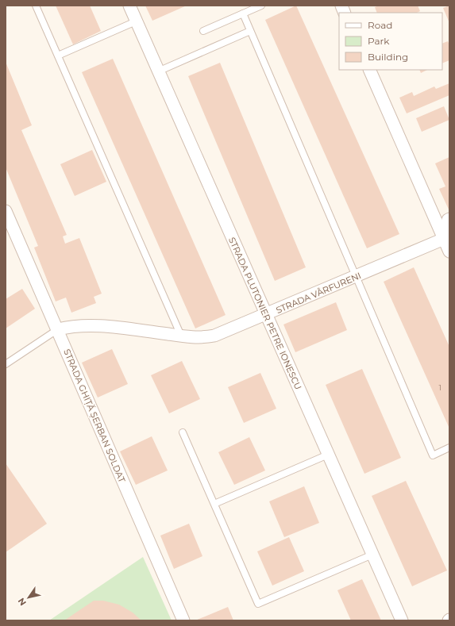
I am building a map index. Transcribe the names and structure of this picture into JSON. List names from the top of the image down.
{
  "streets": {
    "street": ["STRADA VÂRFURENI", "STRADA PLUTONIER PETRE IONESCU", "STRADA GHIȚĂ ȘERBAN SOLDAT"]
  },
  "crossings": [
    ["STRADA VÂRFURENI", "STRADA PLUTONIER PETRE IONESCU"],
    ["STRADA VÂRFURENI", "STRADA GHIȚĂ ȘERBAN SOLDAT"]
  ],
  "house_numbers": ["1"],
  "legend": ["Road", "Park", "Building"],
  "north": "bottom left"
}
